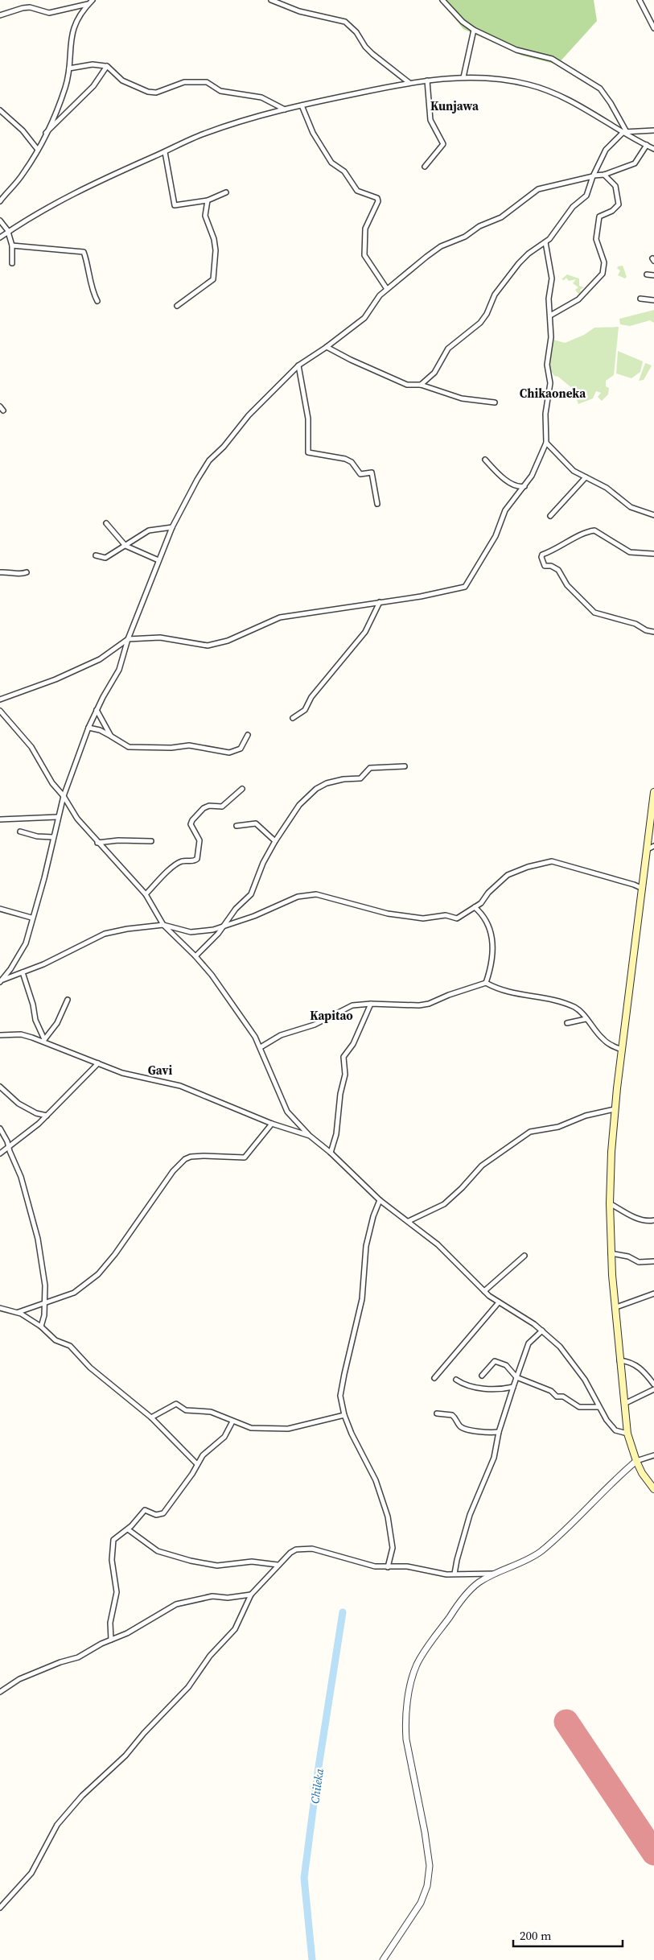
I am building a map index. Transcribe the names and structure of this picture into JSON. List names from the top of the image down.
{
  "districts": [
    "Kunjawa",
    "Chikaoneka",
    "Kapitao",
    "Gavi"
  ],
  "water": ["Chileka"],
  "scale_bar": "200 m"
}
